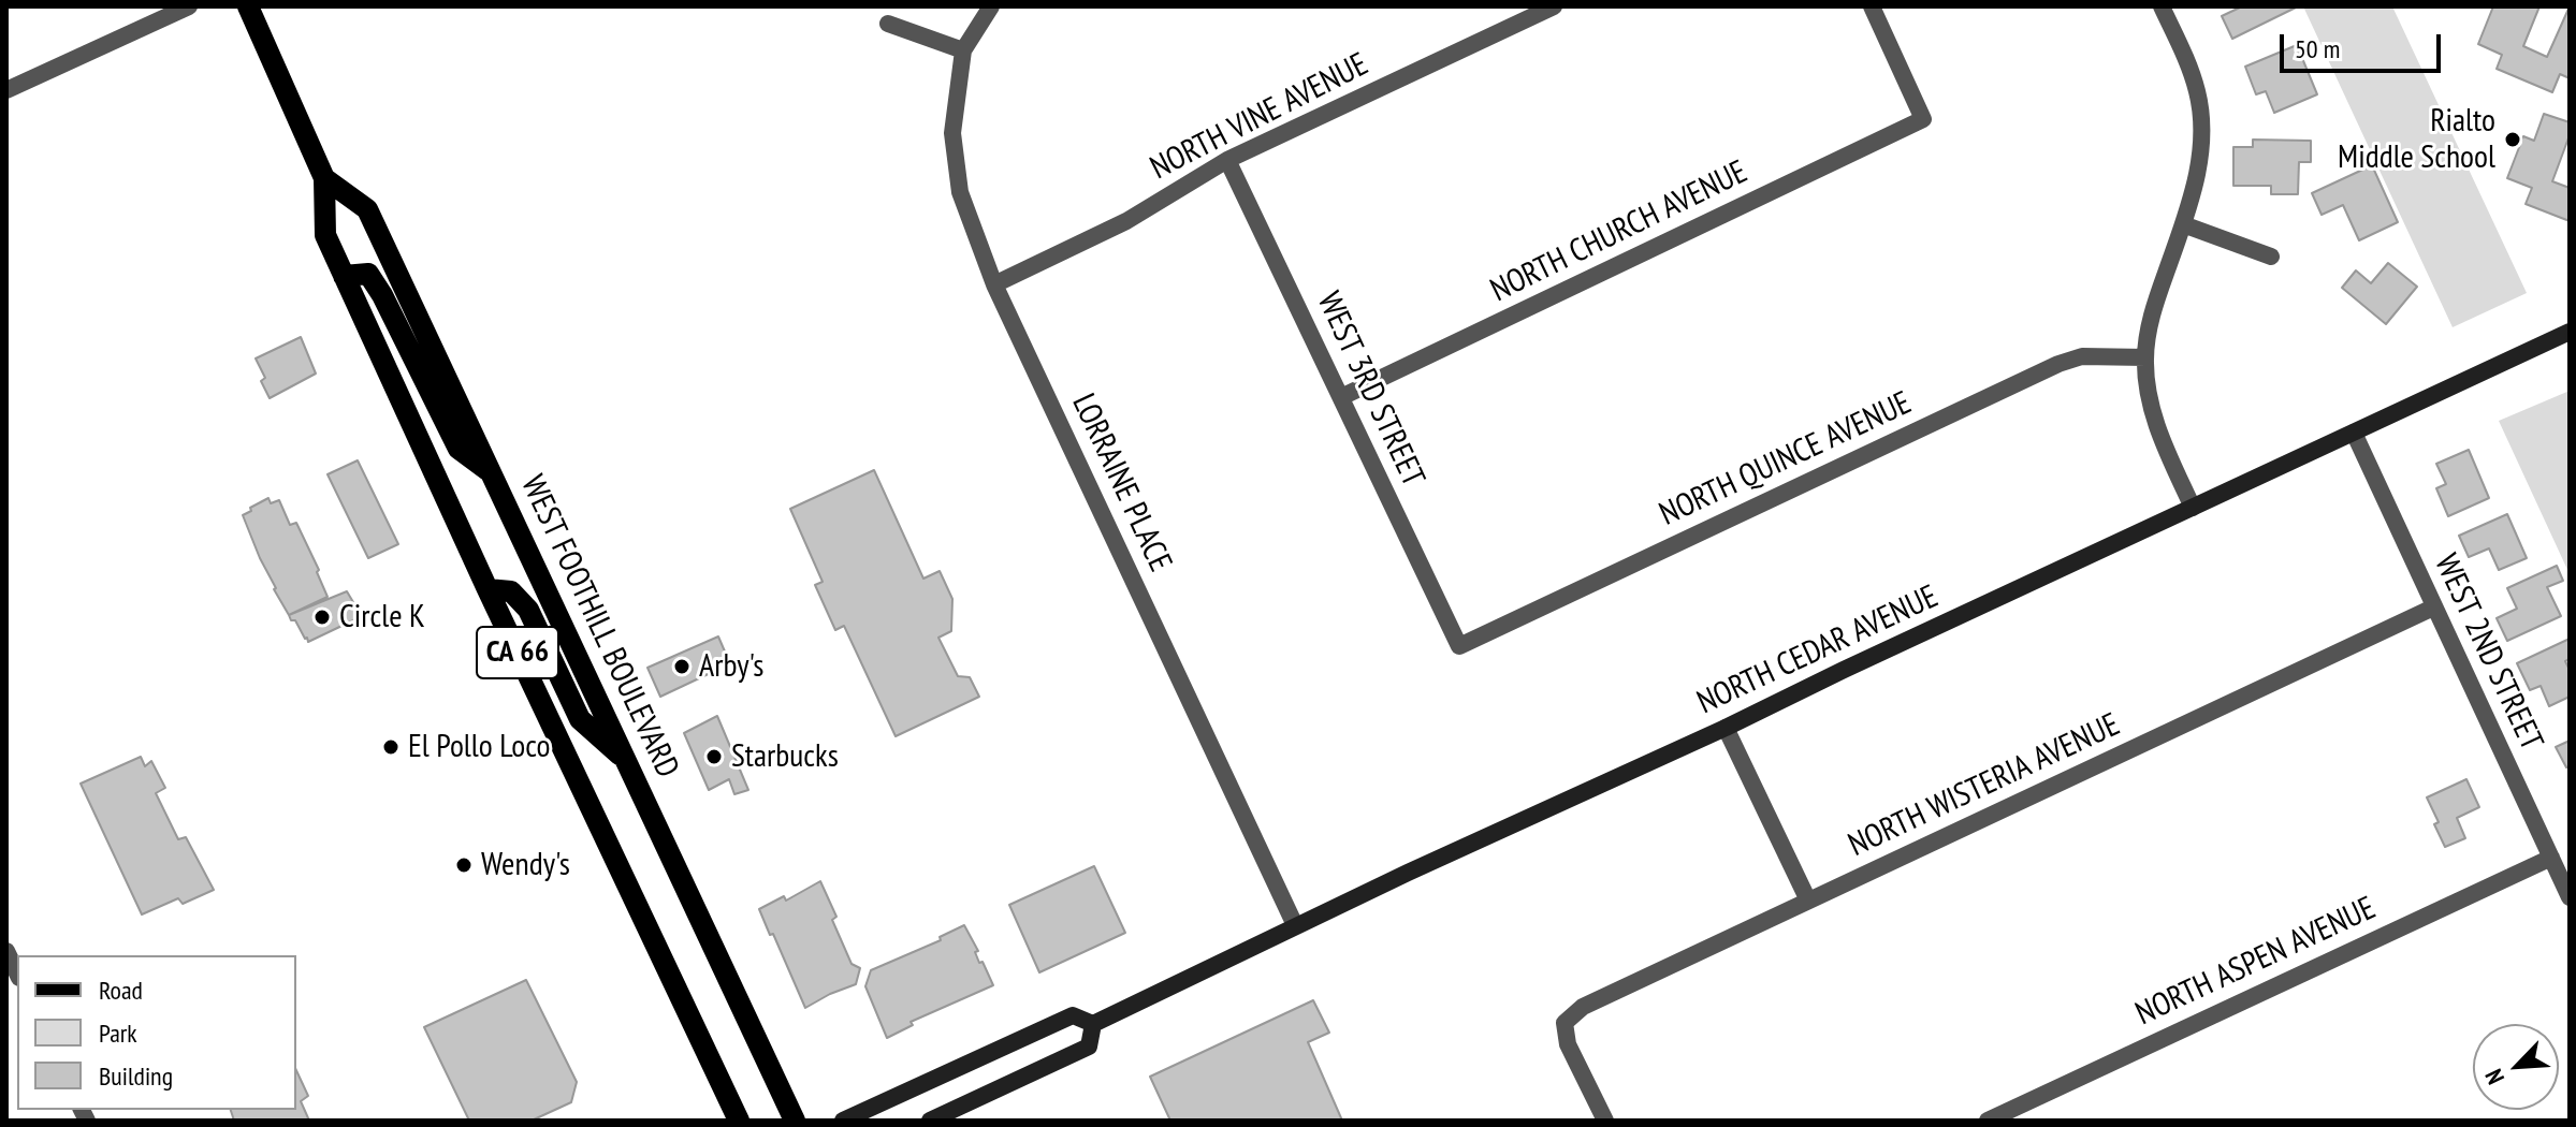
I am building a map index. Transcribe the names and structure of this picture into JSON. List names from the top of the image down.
{
  "streets": {
    "main road": ["WEST FOOTHILL BOULEVARD", "NORTH CEDAR AVENUE", "CA 66"],
    "street": [
      "NORTH VINE AVENUE",
      "NORTH CHURCH AVENUE",
      "WEST 3RD STREET",
      "NORTH QUINCE AVENUE",
      "LORRAINE PLACE",
      "WEST 2ND STREET",
      "NORTH WISTERIA AVENUE",
      "NORTH ASPEN AVENUE"
    ]
  },
  "crossings": [
    ["NORTH VINE AVENUE", "WEST 3RD STREET"],
    ["NORTH VINE AVENUE", "LORRAINE PLACE"],
    ["NORTH CHURCH AVENUE", "WEST 3RD STREET"],
    ["WEST 3RD STREET", "NORTH QUINCE AVENUE"],
    ["LORRAINE PLACE", "NORTH CEDAR AVENUE"],
    ["WEST FOOTHILL BOULEVARD", "CA 66"],
    ["NORTH CEDAR AVENUE", "WEST 2ND STREET"],
    ["WEST 2ND STREET", "NORTH WISTERIA AVENUE"],
    ["WEST 2ND STREET", "NORTH ASPEN AVENUE"]
  ],
  "places": [
    "Rialto Middle School",
    "Circle K",
    "Arby's",
    "El Pollo Loco",
    "Starbucks",
    "Wendy's"
  ],
  "legend": ["Road", "Park", "Building"],
  "scale_bar": "50 m",
  "north": "bottom left"
}
